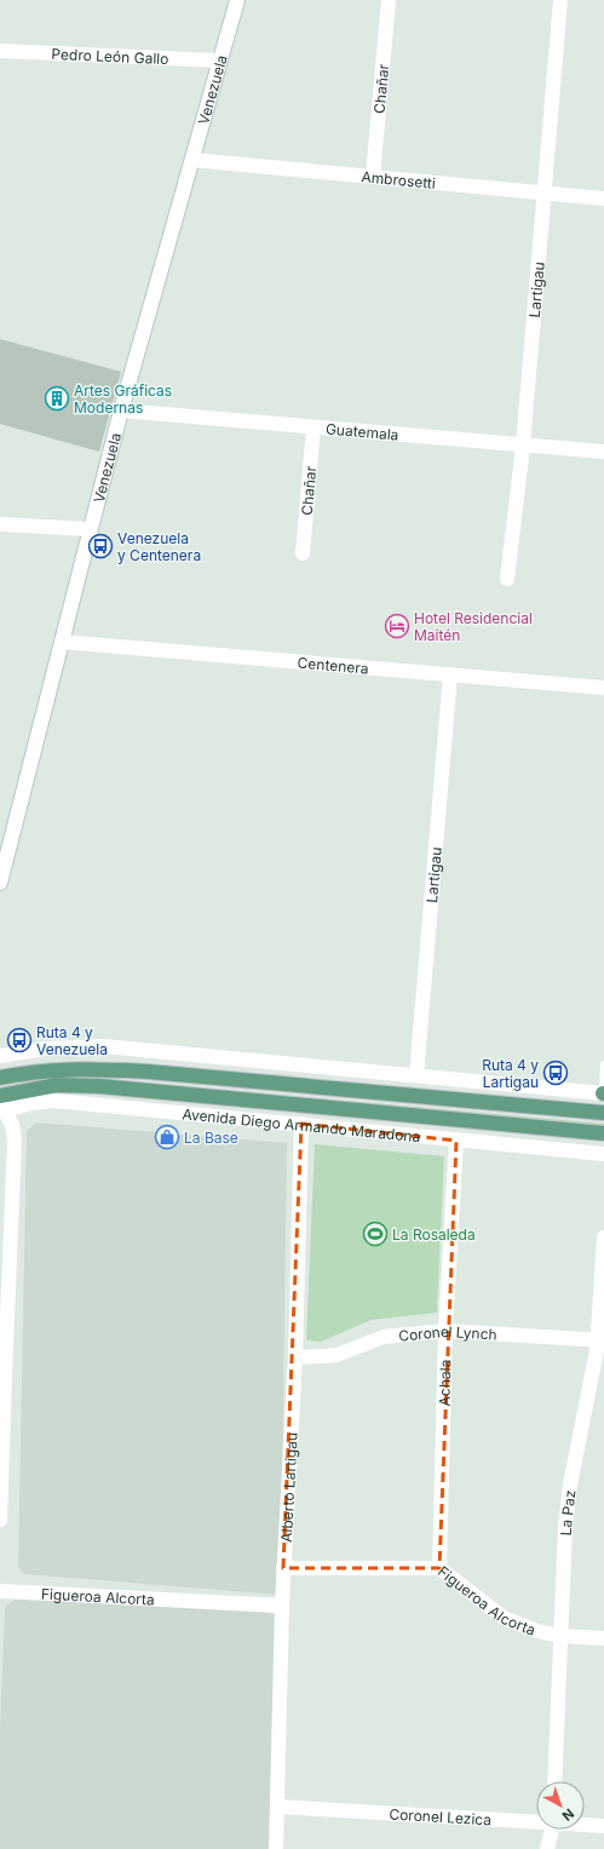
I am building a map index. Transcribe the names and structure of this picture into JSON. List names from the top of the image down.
{
  "streets": {
    "main road": ["Avenida Diego Armando Maradona"],
    "street": [
      "Pedro León Gallo",
      "Chañar",
      "Venezuela",
      "Ambrosetti",
      "Lartigau",
      "Guatemala",
      "Centenera",
      "Coronel Lynch",
      "Achala",
      "Alberto Lartigau",
      "La Paz",
      "Figueroa Alcorta",
      "Coronel Lezica"
    ]
  },
  "crossings": [
    ["Pedro León Gallo", "Venezuela"],
    ["Chañar", "Ambrosetti"],
    ["Chañar", "Guatemala"],
    ["Venezuela", "Ambrosetti"],
    ["Venezuela", "Guatemala"],
    ["Venezuela", "Centenera"],
    ["Ambrosetti", "Lartigau"],
    ["Lartigau", "Guatemala"],
    ["Lartigau", "Centenera"],
    ["Avenida Diego Armando Maradona", "Achala"],
    ["Avenida Diego Armando Maradona", "Alberto Lartigau"],
    ["Coronel Lynch", "Achala"],
    ["Coronel Lynch", "Alberto Lartigau"],
    ["Coronel Lynch", "La Paz"],
    ["Achala", "Figueroa Alcorta"],
    ["Alberto Lartigau", "Figueroa Alcorta"],
    ["Alberto Lartigau", "Coronel Lezica"],
    ["La Paz", "Figueroa Alcorta"]
  ],
  "places": {
    "building": ["Artes Gráficas Modernas"],
    "bus stop": ["Venezuela y Centenera", "Ruta 4 y Venezuela", "Ruta 4 y Lartigau"],
    "hotel": ["Hotel Residencial Maitén"],
    "shop": ["La Base"],
    "sports": ["La Rosaleda"]
  },
  "north": "bottom right"
}
